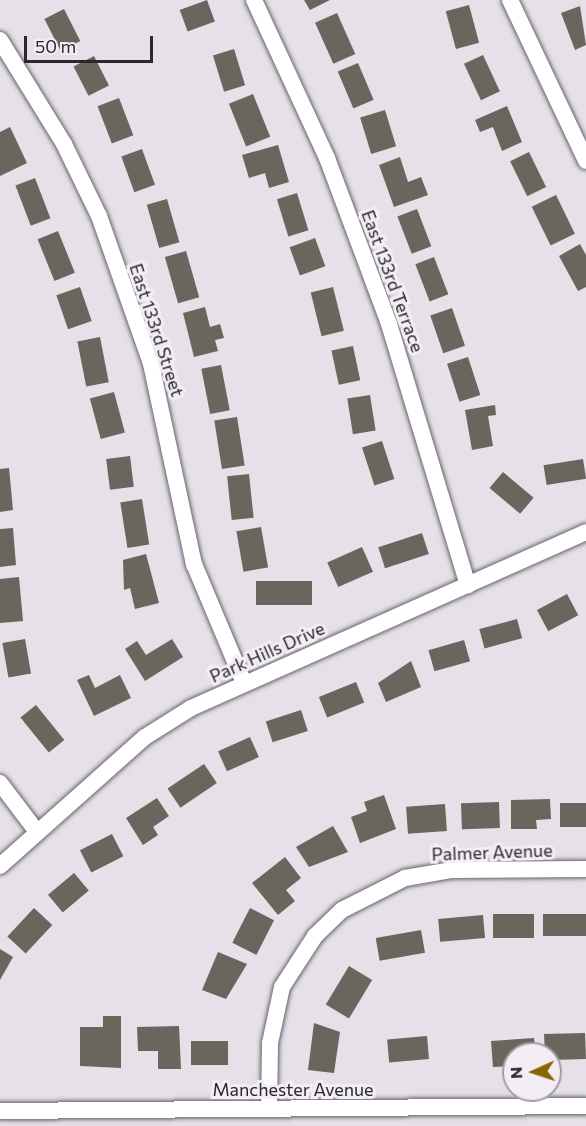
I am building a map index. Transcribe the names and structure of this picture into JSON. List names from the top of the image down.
{
  "streets": {
    "street": [
      "East 133rd Terrace",
      "East 133rd Street",
      "Park Hills Drive",
      "Palmer Avenue",
      "Manchester Avenue"
    ]
  },
  "crossings": [
    ["East 133rd Terrace", "Park Hills Drive"],
    ["East 133rd Street", "Park Hills Drive"],
    ["Palmer Avenue", "Manchester Avenue"]
  ],
  "scale_bar": "50 m",
  "north": "left"
}
